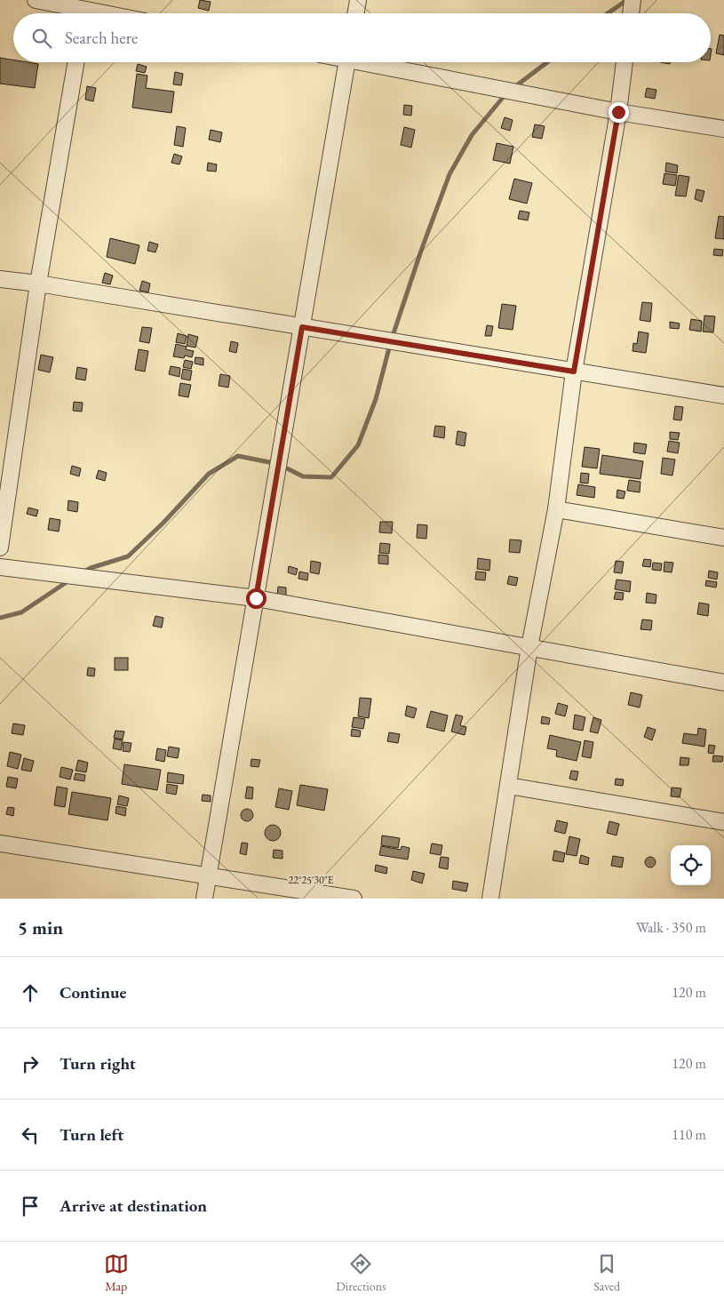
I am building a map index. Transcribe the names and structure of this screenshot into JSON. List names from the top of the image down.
{
  "page": {
    "search": "Search here",
    "heading": ["5 min", "Walk · 350 m"],
    "list": [
      ["Continue", "120 m"],
      ["Turn right", "120 m"],
      ["Turn left", "110 m"],
      "Arrive at destination"
    ],
    "nav": ["Map", "Directions", "Saved"]
  },
  "coordinates": ["22°25'30\"E"]
}
